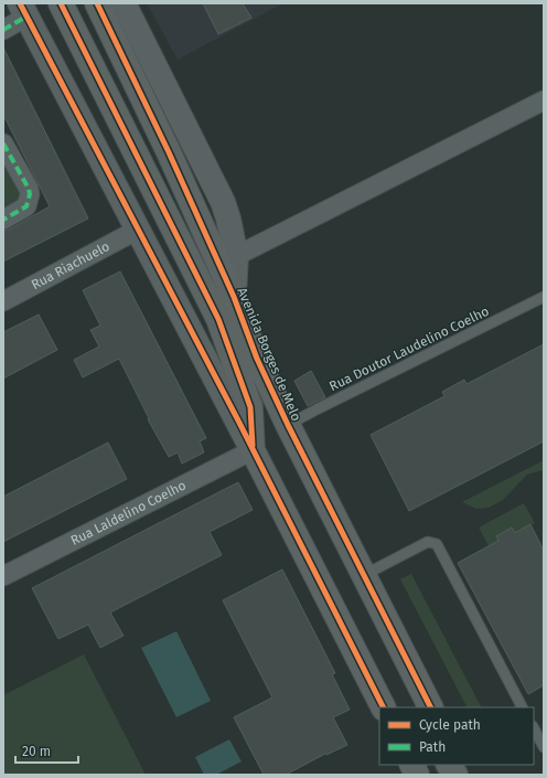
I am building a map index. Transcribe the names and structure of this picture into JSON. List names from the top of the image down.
{
  "streets": {
    "main road": ["Avenida Borges de Melo"],
    "street": ["Rua Riachuelo", "Rua Laldelino Coelho"],
    "lane": ["Rua Doutor Laudelino Coelho"]
  },
  "crossings": [
    ["Rua Doutor Laudelino Coelho", "Avenida Borges de Melo"]
  ],
  "legend": ["Cycle path", "Path"],
  "scale_bar": "20 m"
}
